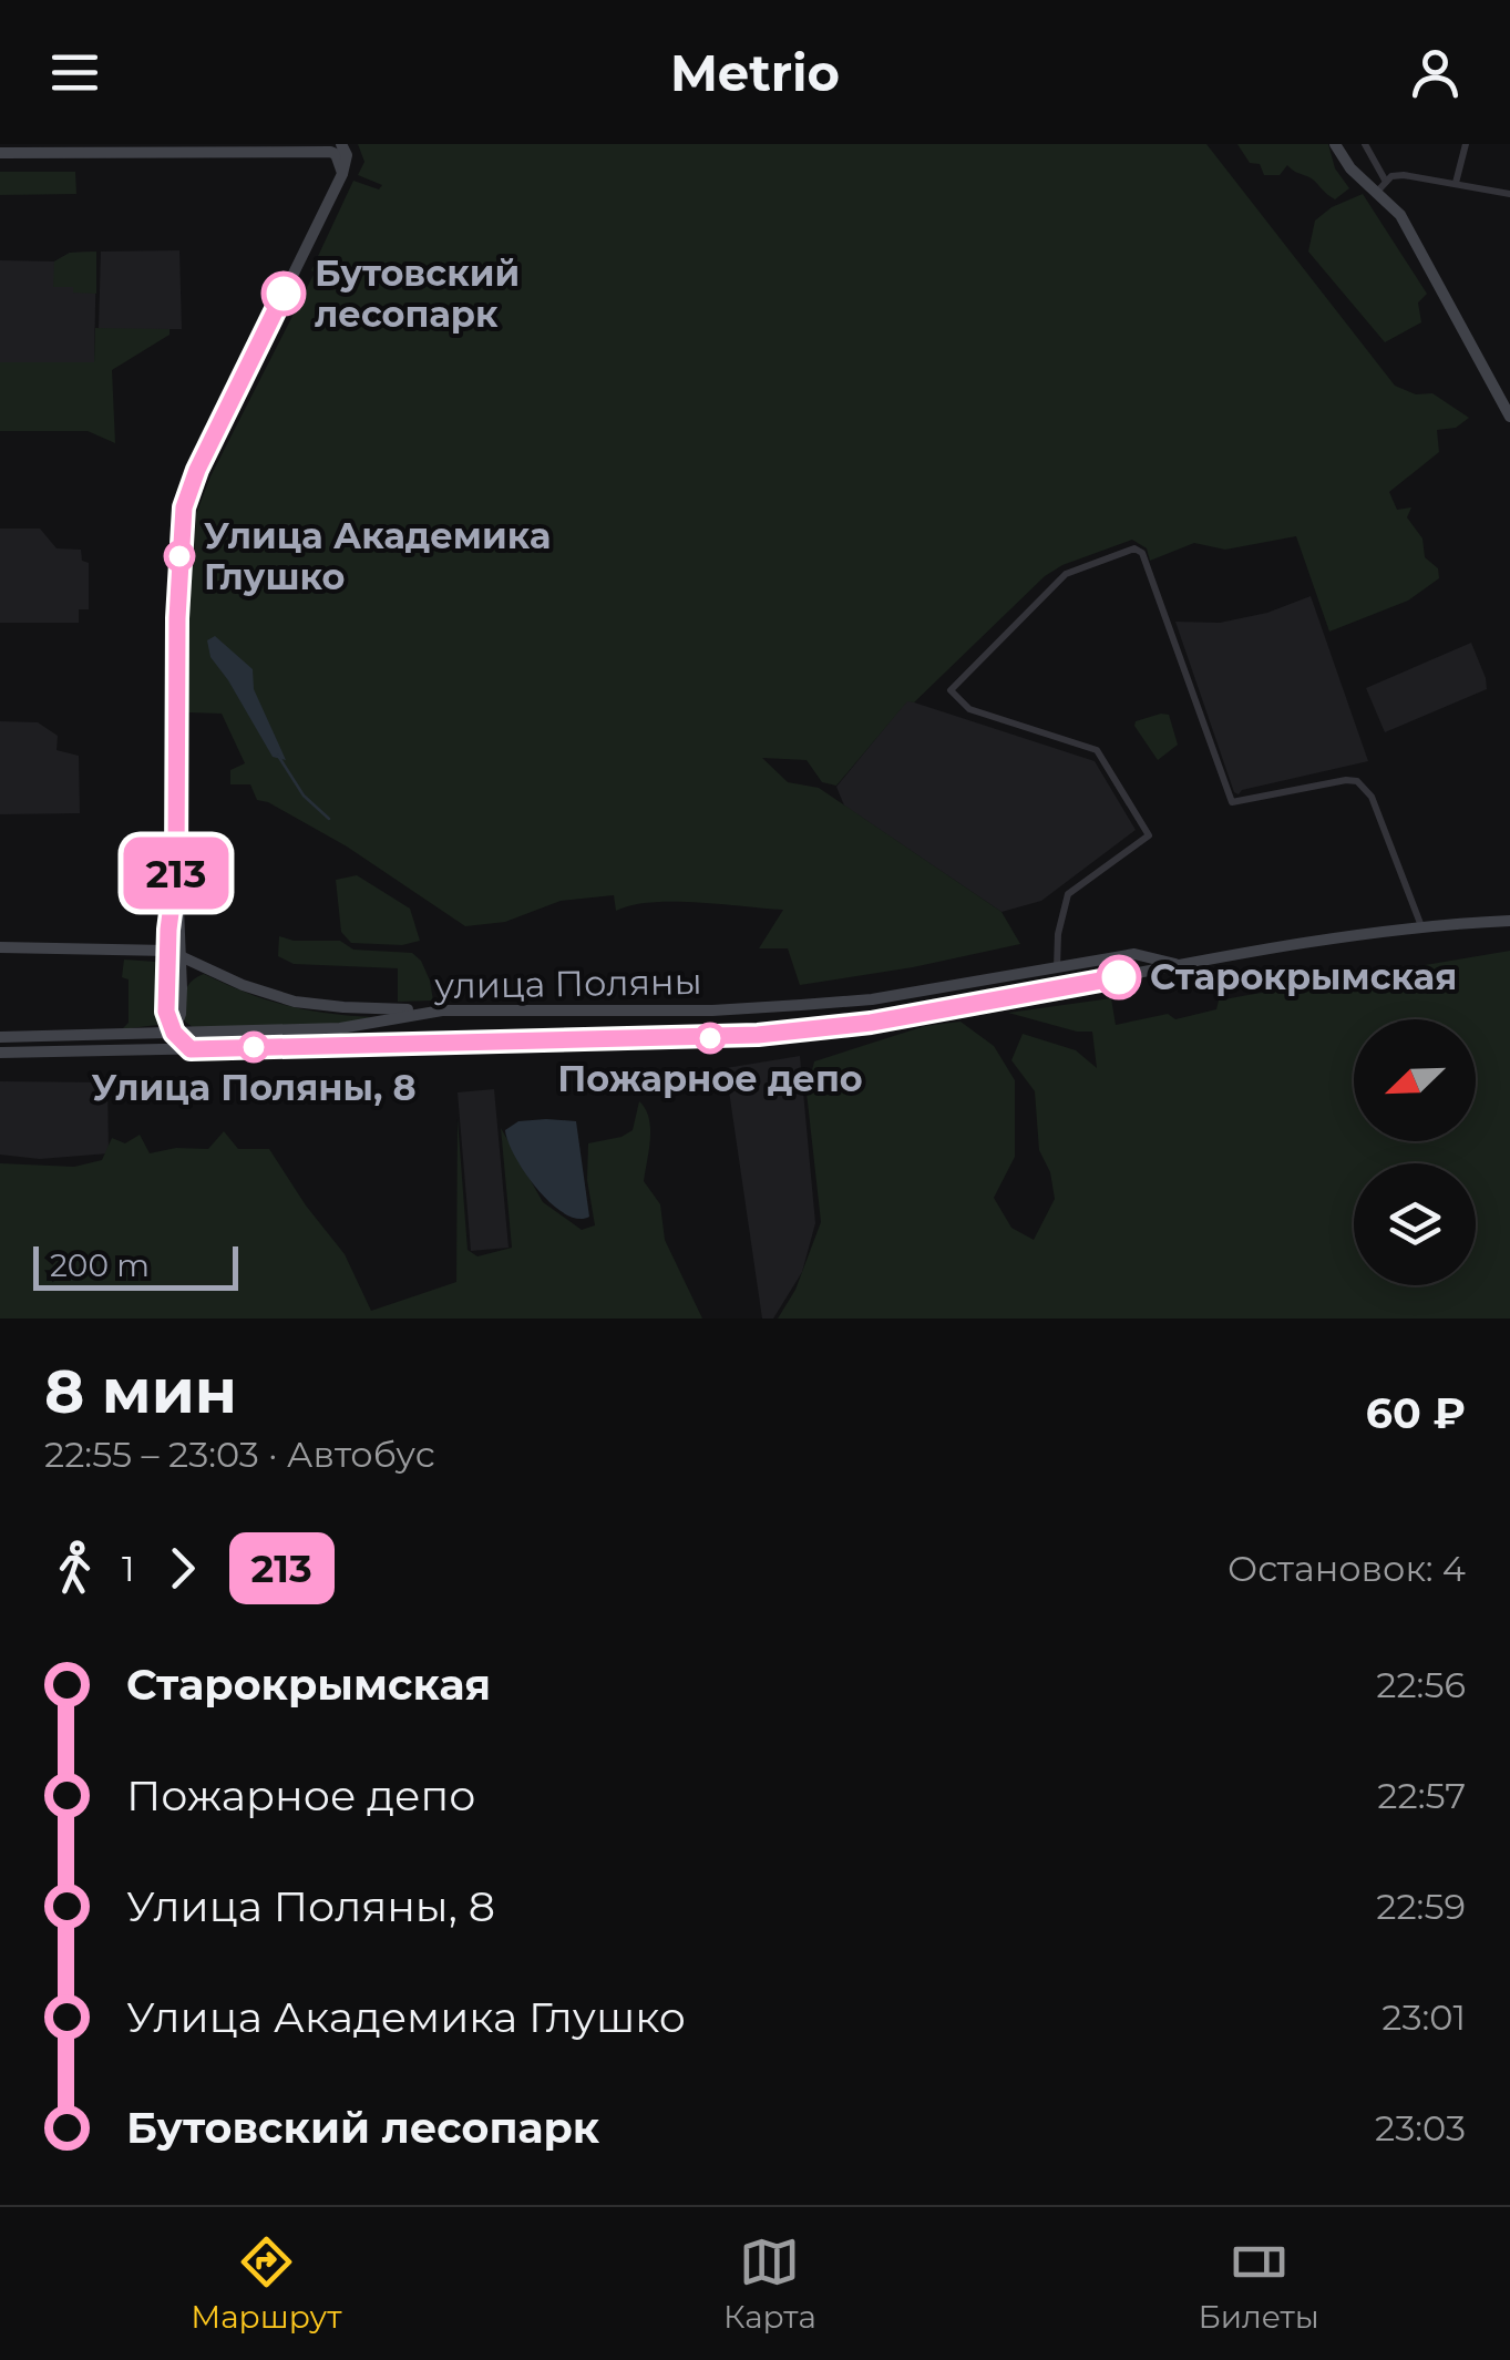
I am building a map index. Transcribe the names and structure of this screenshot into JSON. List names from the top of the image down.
{
  "streets": {
    "main road": ["улица Поляны"]
  },
  "places": [
    "Бутовский лесопарк",
    "Улица Академика Глушко",
    "Старокрымская",
    "Пожарное депо",
    "Улица Поляны, 8"
  ],
  "lines": ["bus line 213"],
  "scale_bar": "200 m",
  "north": "bottom left",
  "page": {
    "header": "Metrio",
    "on_map": "213",
    "scale": "200 m",
    "heading": ["8 мин", "22:55 – 23:03 · Автобус", "60 ₽"],
    "legs": ["1", "213", "Остановок: 4"],
    "list": [
      {
        "name": "Старокрымская",
        "value": "22:56"
      },
      {
        "name": "Пожарное депо",
        "value": "22:57"
      },
      {
        "name": "Улица Поляны, 8",
        "value": "22:59"
      },
      {
        "name": "Улица Академика Глушко",
        "value": "23:01"
      },
      {
        "name": "Бутовский лесопарк",
        "value": "23:03"
      }
    ],
    "tabs": ["Маршрут", "Карта", "Билеты"]
  }
}
